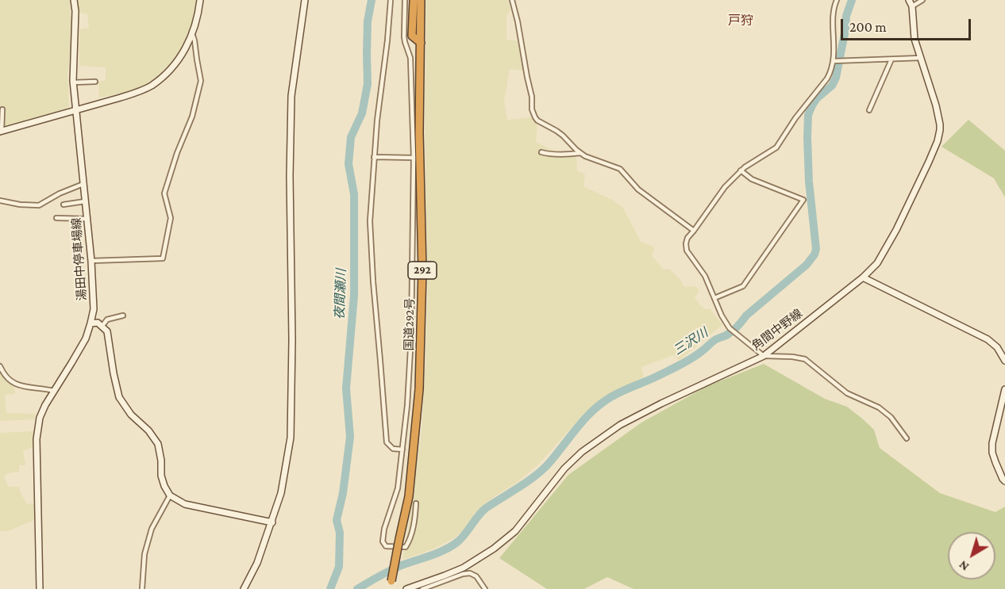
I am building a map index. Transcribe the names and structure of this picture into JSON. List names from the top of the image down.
{
  "streets": {
    "highway": ["292", "国道292号"],
    "main road": ["湯田中停車場線", "角間中野線"]
  },
  "districts": ["戸狩"],
  "water": ["夜間瀬川", "三沢川"],
  "scale_bar": "200 m",
  "north": "bottom left"
}
